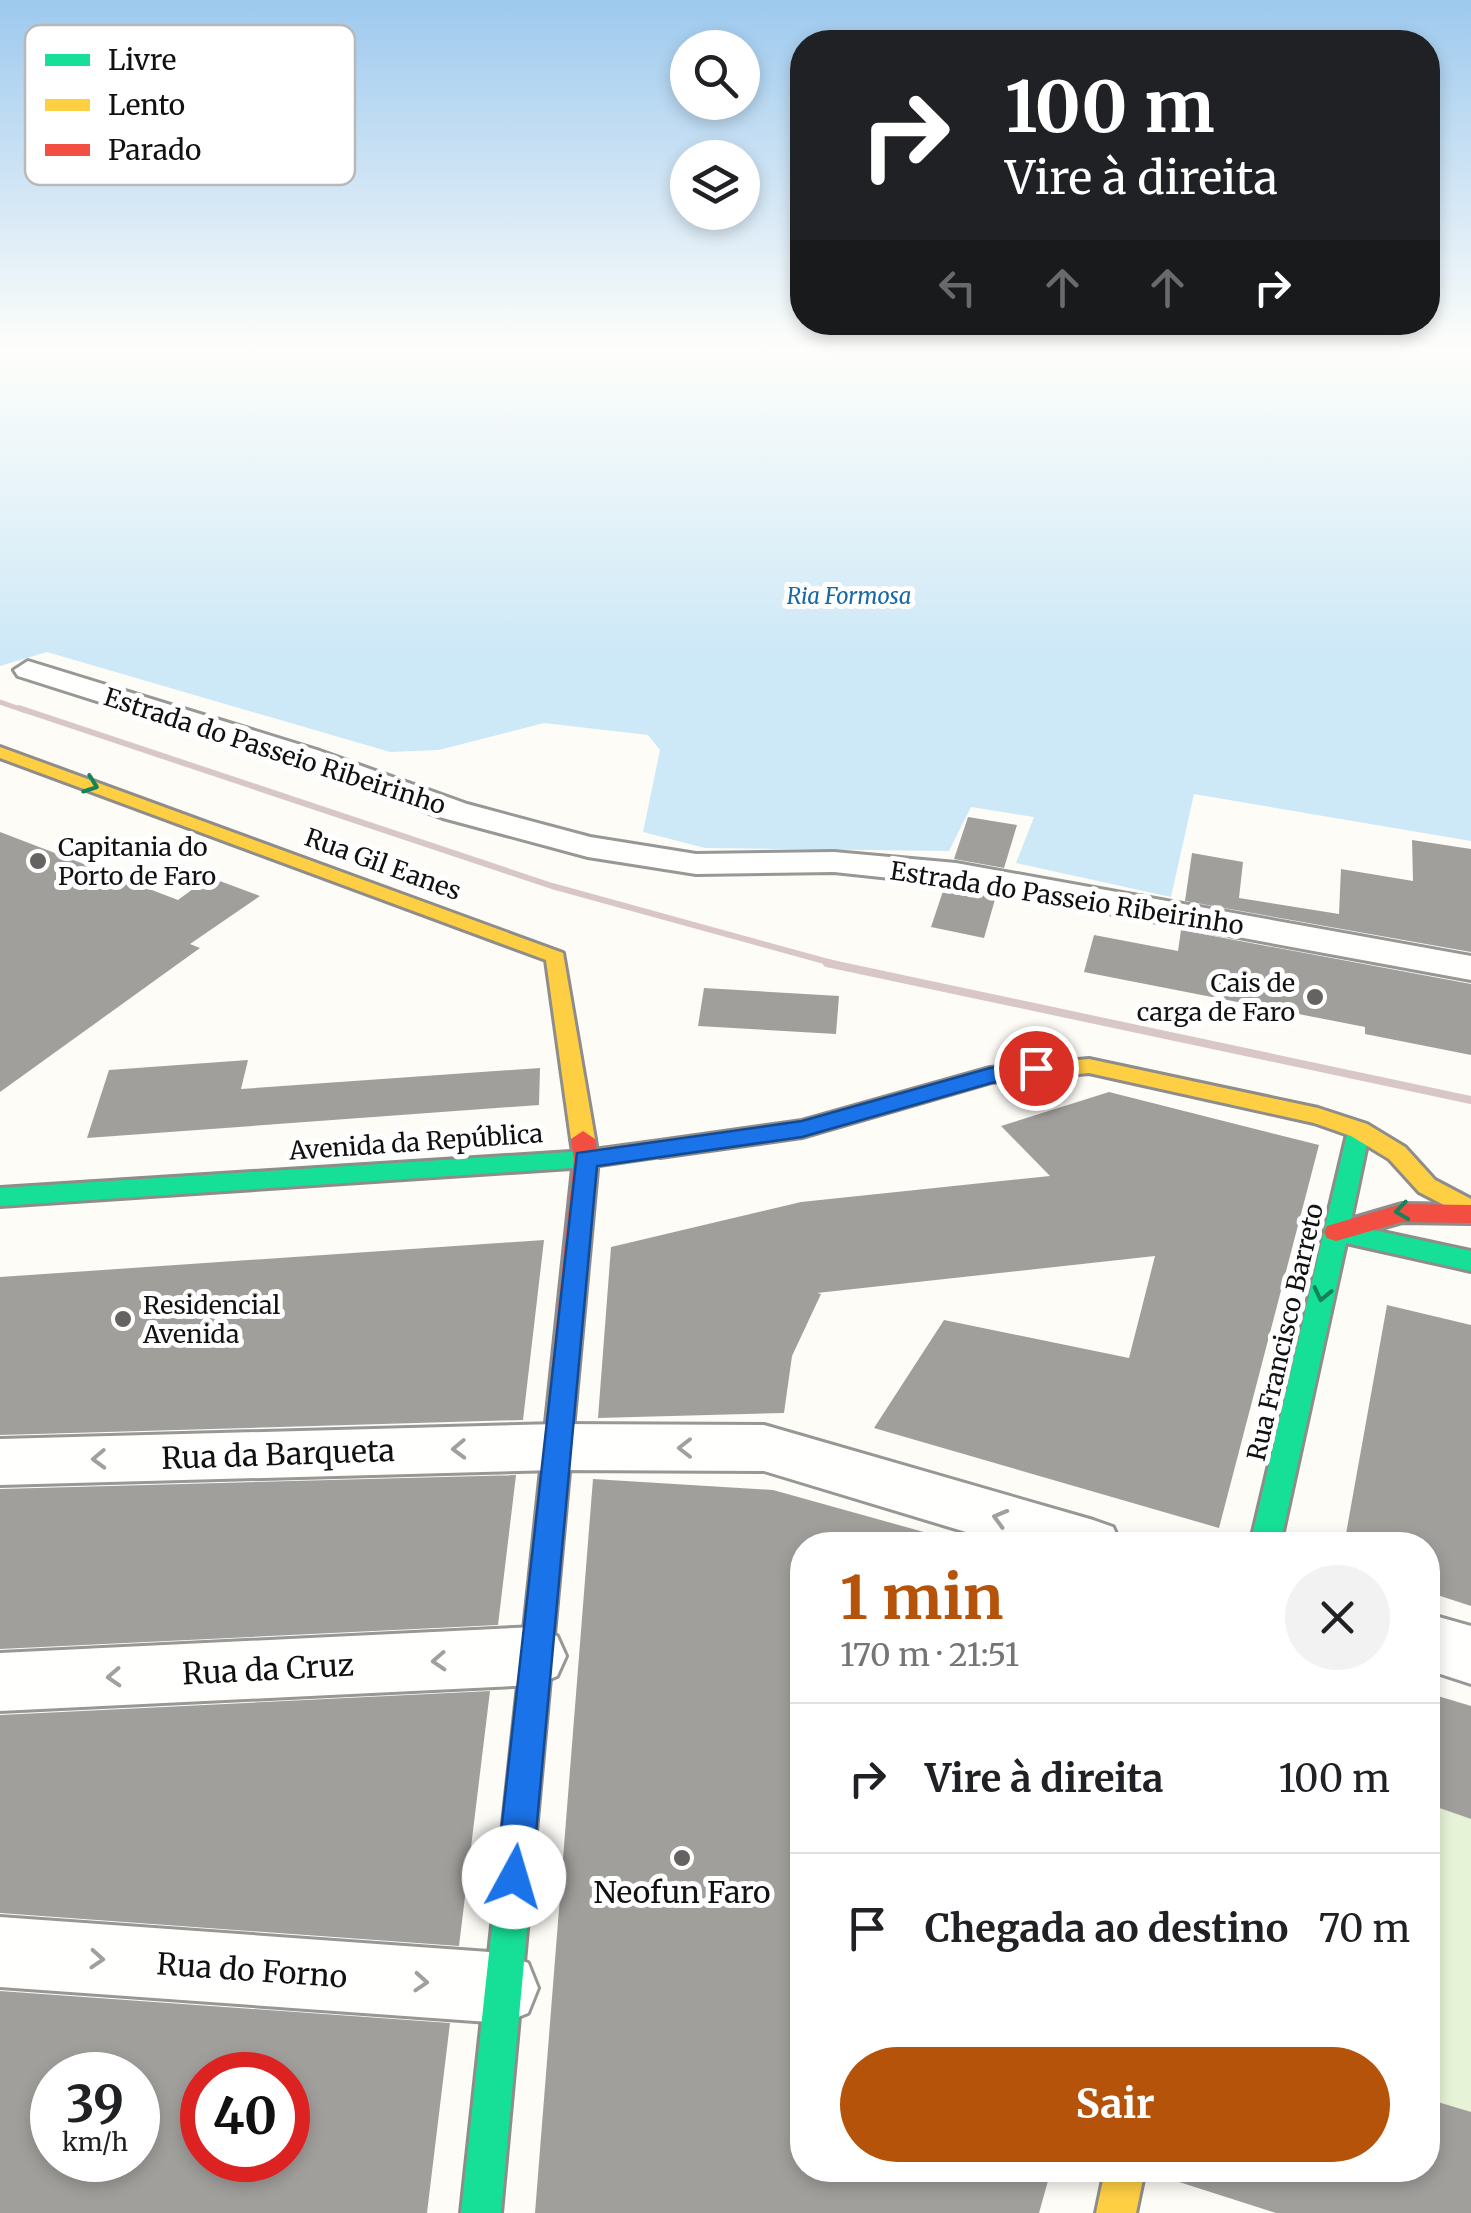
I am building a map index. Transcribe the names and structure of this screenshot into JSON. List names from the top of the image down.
{
  "streets": {
    "street": [
      "Estrada do Passeio Ribeirinho",
      "Rua Gil Eanes",
      "Avenida da República",
      "Rua Francisco Barreto",
      "Rua da Barqueta",
      "Rua da Cruz",
      "Rua do Forno"
    ]
  },
  "crossings": [
    ["Rua Gil Eanes", "Avenida da República"],
    ["Avenida da República", "Rua Francisco Barreto"]
  ],
  "one_way": [
    "Rua Gil Eanes",
    "Rua Francisco Barreto",
    "Rua da Barqueta",
    "Rua da Cruz",
    "Rua do Forno"
  ],
  "water": ["Ria Formosa"],
  "places": [
    "Capitania do Porto de Faro",
    "Cais de carga de Faro",
    "Residencial Avenida",
    "Neofun Faro"
  ],
  "legend": ["Livre", "Lento", "Parado"],
  "page": {
    "turn": ["100 m", "Vire à direita"],
    "heading": ["1 min", "170 m · 21:51"],
    "list": [
      {
        "name": "Vire à direita",
        "value": "100 m"
      },
      {
        "name": "Chegada ao destino",
        "value": "70 m"
      }
    ],
    "buttons": "Sair",
    "speed": "39 km/h",
    "limit": "40"
  }
}
